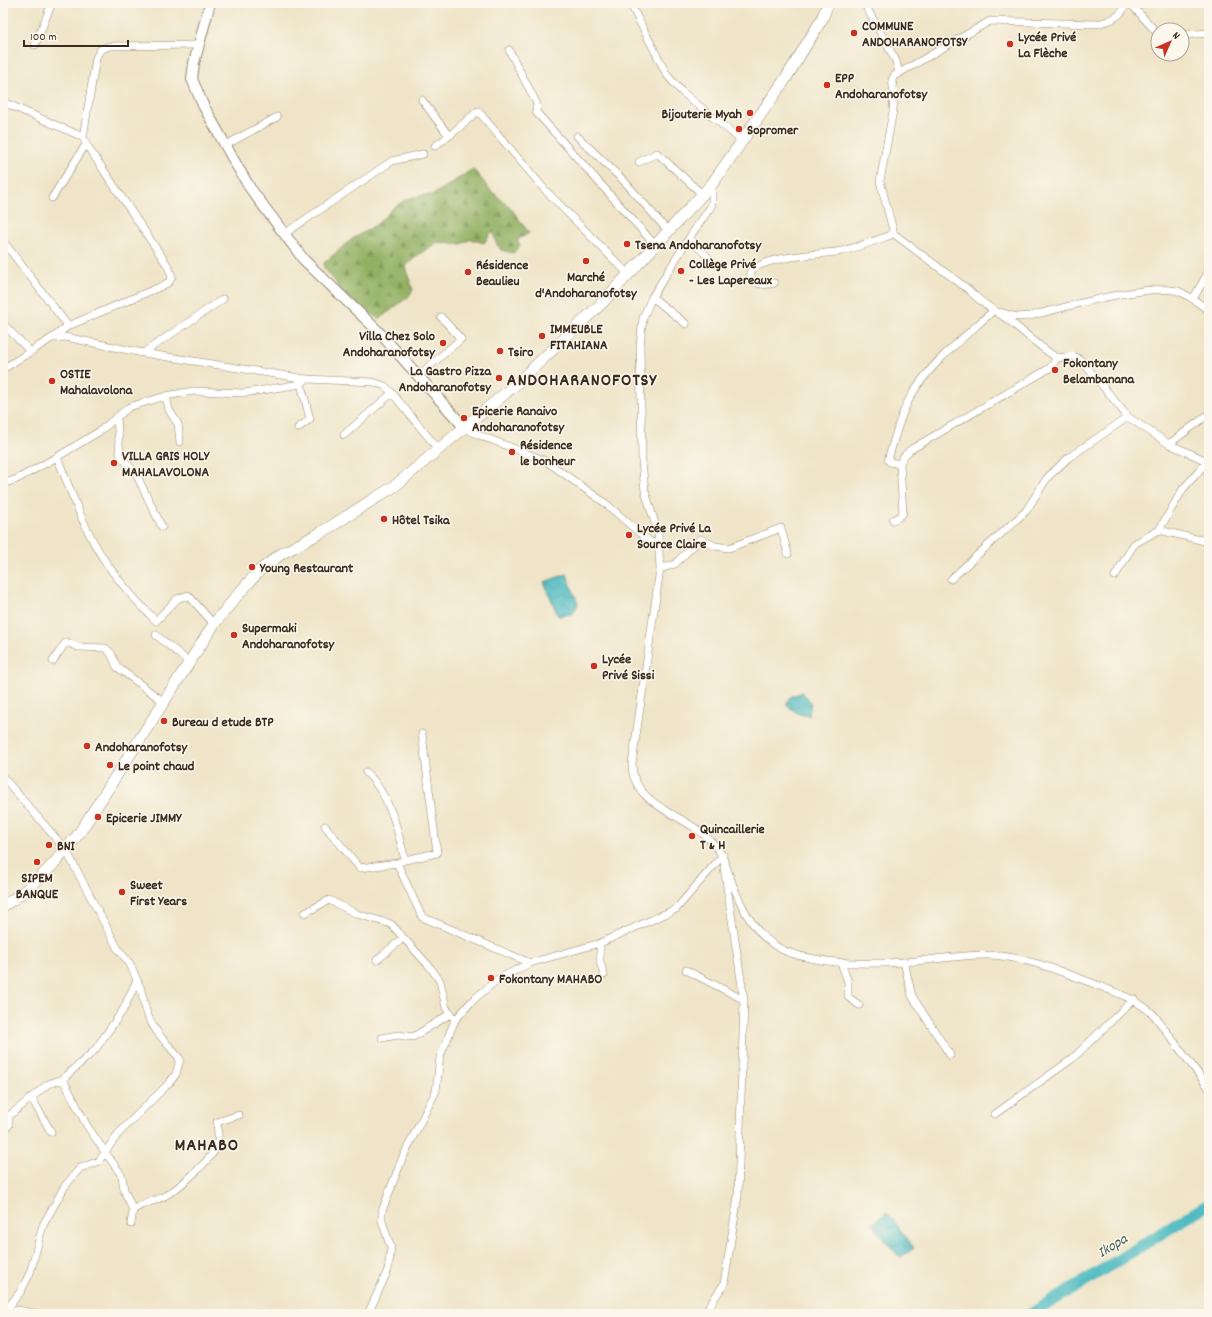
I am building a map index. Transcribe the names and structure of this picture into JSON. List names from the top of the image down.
{
  "districts": ["ANDOHARANOFOTSY", "MAHABO"],
  "water": ["Ikopa"],
  "places": [
    "COMMUNE ANDOHARANOFOTSY",
    "Lycée Privé La Flèche",
    "EPP Andoharanofotsy",
    "Bijouterie Myah",
    "Sopromer",
    "Tsena Andoharanofotsy",
    "Marché d'Andoharanofotsy",
    "Collège Privé - Les Lapereaux",
    "Résidence Beaulieu",
    "IMMEUBLE FITAHIANA",
    "Villa Chez Solo Andoharanofotsy",
    "Tsiro",
    "Fokontany Belambanana",
    "La Gastro Pizza Andoharanofotsy",
    "OSTIE Mahalavolona",
    "Epicerie Ranaivo Andoharanofotsy",
    "Résidence le bonheur",
    "VILLA GRIS HOLY MAHALAVOLONA",
    "Hôtel Tsika",
    "Lycée Privé La Source Claire",
    "Young Restaurant",
    "Supermaki Andoharanofotsy",
    "Lycée Privé Sissi",
    "Bureau d etude BTP",
    "Andoharanofotsy",
    "Le point chaud",
    "Epicerie JIMMY",
    "Quincaillerie T & H",
    "BNI",
    "SIPEM BANQUE",
    "Sweet First Years",
    "Fokontany MAHABO"
  ],
  "scale_bar": "100 m",
  "north": "top right"
}
